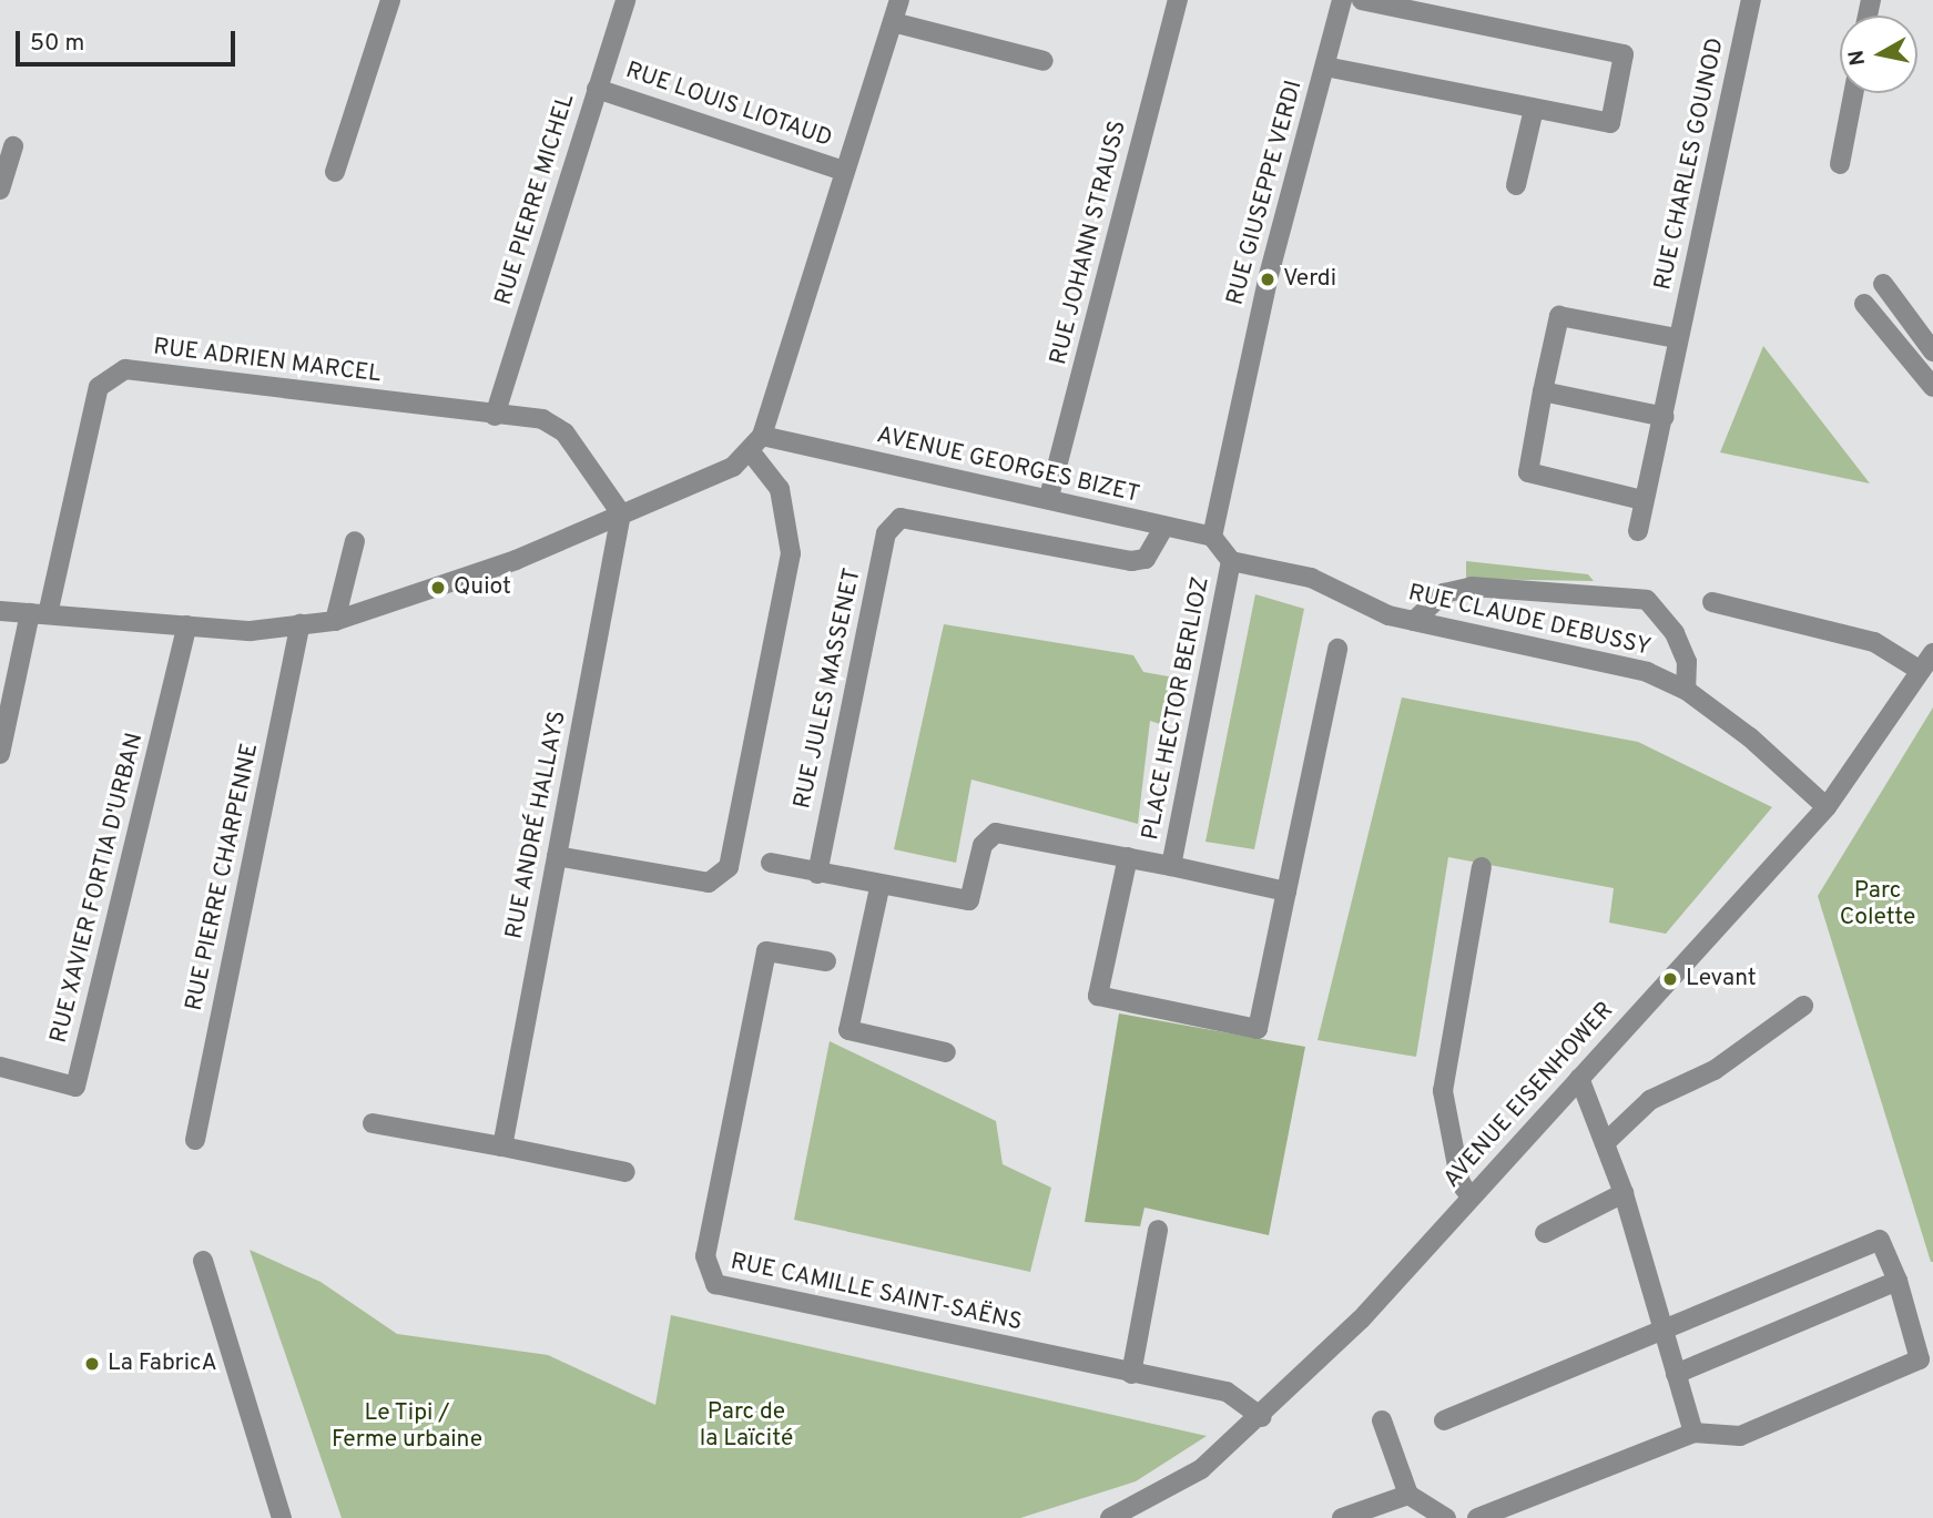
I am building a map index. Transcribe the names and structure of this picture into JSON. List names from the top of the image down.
{
  "streets": {
    "street": [
      "RUE LOUIS LIOTAUD",
      "RUE CHARLES GOUNOD",
      "RUE GIUSEPPE VERDI",
      "RUE PIERRE MICHEL",
      "RUE JOHANN STRAUSS",
      "RUE ADRIEN MARCEL",
      "AVENUE GEORGES BIZET",
      "RUE CLAUDE DEBUSSY",
      "RUE JULES MASSENET",
      "PLACE HECTOR BERLIOZ",
      "RUE ANDRÉ HALLAYS",
      "RUE PIERRE CHARPENNE",
      "RUE XAVIER FORTIA D'URBAN",
      "AVENUE EISENHOWER",
      "RUE CAMILLE SAINT-SAËNS"
    ]
  },
  "crossings": [
    ["RUE LOUIS LIOTAUD", "RUE PIERRE MICHEL"],
    ["RUE GIUSEPPE VERDI", "AVENUE GEORGES BIZET"],
    ["RUE PIERRE MICHEL", "RUE ADRIEN MARCEL"],
    ["RUE JOHANN STRAUSS", "AVENUE GEORGES BIZET"],
    ["RUE ADRIEN MARCEL", "RUE ANDRÉ HALLAYS"],
    ["AVENUE GEORGES BIZET", "RUE JULES MASSENET"],
    ["RUE CLAUDE DEBUSSY", "PLACE HECTOR BERLIOZ"],
    ["RUE CLAUDE DEBUSSY", "AVENUE EISENHOWER"],
    ["RUE JULES MASSENET", "PLACE HECTOR BERLIOZ"],
    ["AVENUE EISENHOWER", "RUE CAMILLE SAINT-SAËNS"]
  ],
  "parks": ["Parc Colette", "Parc de la Laïcité", "Le Tipi / Ferme urbaine"],
  "places": [
    "Verdi",
    "Quiot",
    "Levant",
    "La FabricA"
  ],
  "scale_bar": "50 m",
  "north": "left"
}
